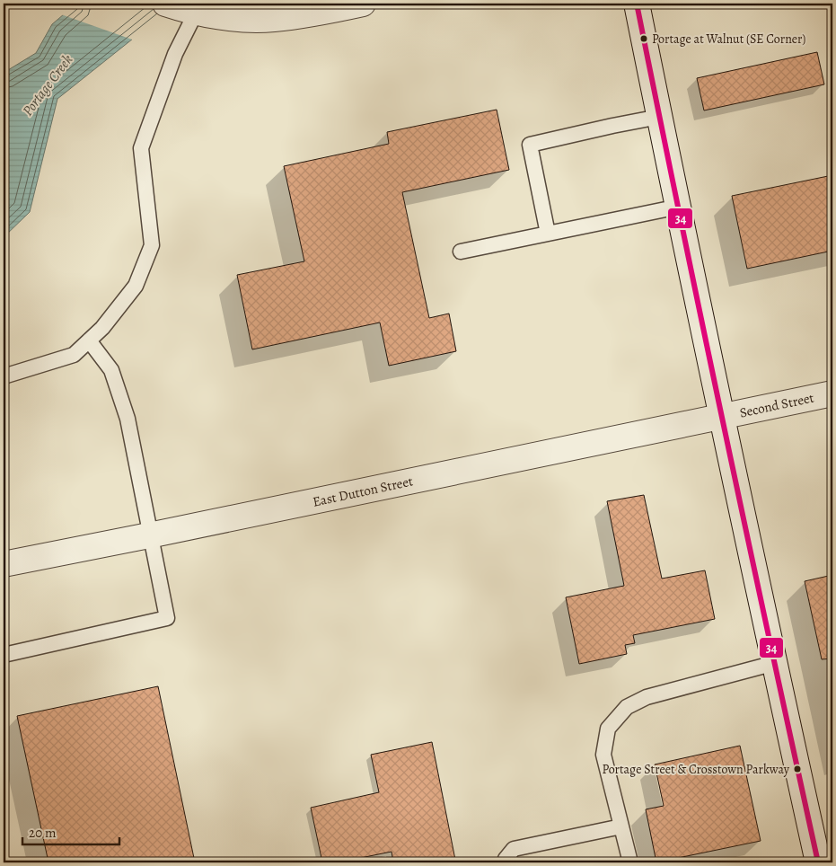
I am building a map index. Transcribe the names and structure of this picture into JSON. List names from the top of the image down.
{
  "streets": {
    "street": ["Second Street", "East Dutton Street"]
  },
  "crossings": [
    ["Second Street", "East Dutton Street"]
  ],
  "water": ["Portage Creek"],
  "places": ["Portage at Walnut (SE Corner)", "Portage Street & Crosstown Parkway"],
  "lines": ["transit line 34"],
  "scale_bar": "20 m"
}
